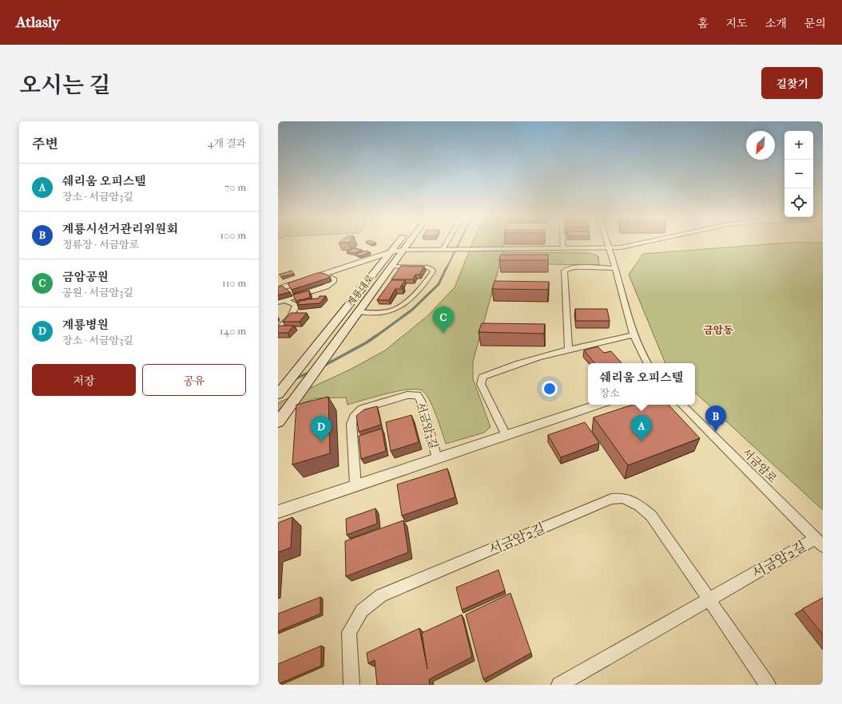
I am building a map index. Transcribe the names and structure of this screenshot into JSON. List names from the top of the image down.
{
  "streets": {
    "main road": ["계룡대로"],
    "street": ["서금암3길", "서금암로", "서금암2길"]
  },
  "crossings": [
    ["서금암로", "서금암2길"]
  ],
  "districts": ["금암동"],
  "north": "bottom left",
  "page": {
    "header": "Atlasly",
    "nav": [
      "홈",
      "지도",
      "소개",
      "문의"
    ],
    "title": "오시는 길",
    "buttons": [
      "길찾기",
      ["저장", "공유"]
    ],
    "heading": ["주변", "4개 결과"],
    "map_buttons": ["+", "−"],
    "list": [
      {
        "mark": "A",
        "name": "쉐리움 오피스텔",
        "note": "장소 · 서금암3길",
        "value": "70 m"
      },
      {
        "mark": "B",
        "name": "계룡시선거관리위원회",
        "note": "정류장 · 서금암로",
        "value": "100 m"
      },
      {
        "mark": "C",
        "name": "금암공원",
        "note": "공원 · 서금암3길",
        "value": "110 m"
      },
      {
        "mark": "D",
        "name": "계룡병원",
        "note": "장소 · 서금암3길",
        "value": "140 m"
      }
    ],
    "pins": [
      "C",
      "B",
      "A",
      "D"
    ],
    "popup": ["쉐리움 오피스텔", "장소"]
  }
}
